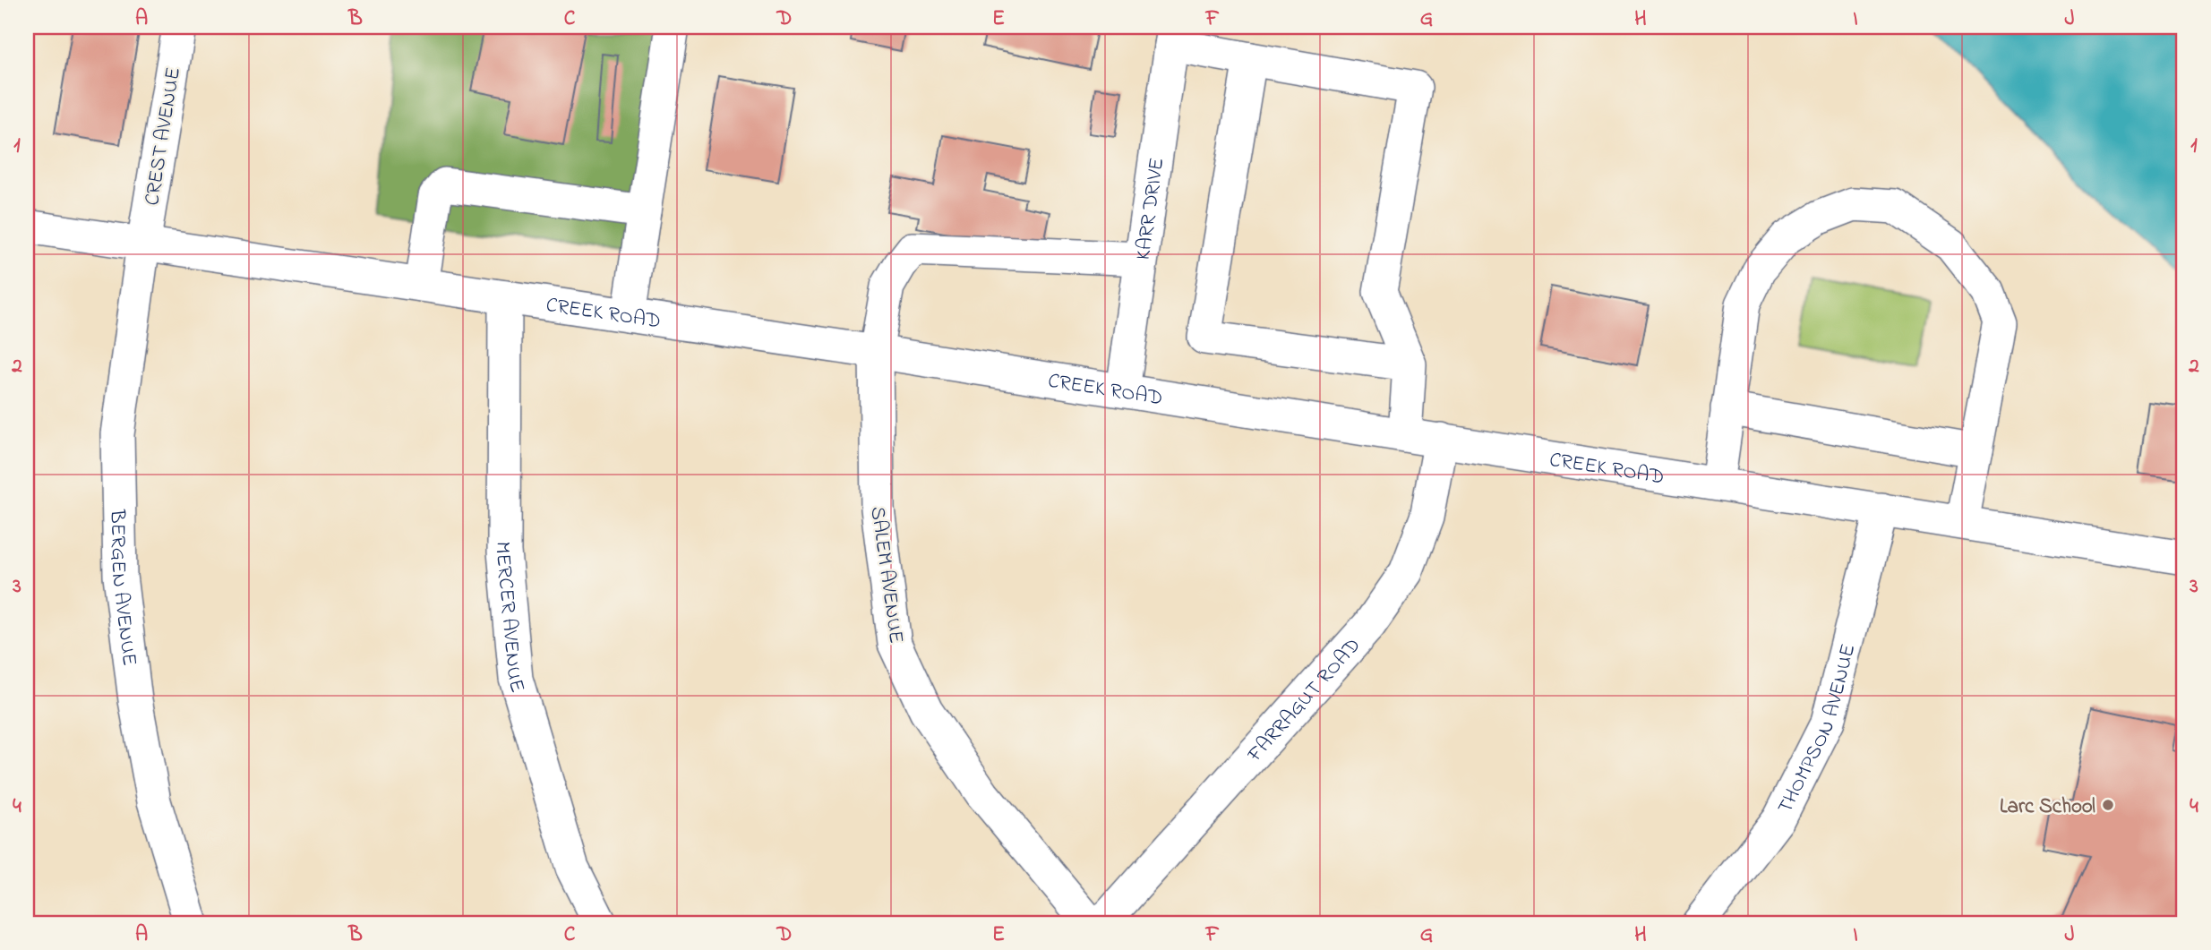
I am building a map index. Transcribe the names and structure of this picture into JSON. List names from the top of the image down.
{
  "streets": {
    "street": [
      "CREST AVENUE",
      "KARR DRIVE",
      "CREEK ROAD",
      "SALEM AVENUE",
      "BERGEN AVENUE",
      "MERCER AVENUE",
      "FARRAGUT ROAD",
      "THOMPSON AVENUE"
    ]
  },
  "crossings": [
    ["CREST AVENUE", "CREEK ROAD"],
    ["CREST AVENUE", "BERGEN AVENUE"],
    ["KARR DRIVE", "CREEK ROAD"],
    ["KARR DRIVE", "SALEM AVENUE"],
    ["CREEK ROAD", "SALEM AVENUE"],
    ["CREEK ROAD", "BERGEN AVENUE"],
    ["CREEK ROAD", "MERCER AVENUE"],
    ["CREEK ROAD", "FARRAGUT ROAD"],
    ["CREEK ROAD", "THOMPSON AVENUE"]
  ],
  "places": ["Larc School"],
  "grid": {
    "columns": [
      "A",
      "B",
      "C",
      "D",
      "E",
      "F",
      "G",
      "H",
      "I",
      "J"
    ],
    "rows": [
      "1",
      "2",
      "3",
      "4"
    ]
  }
}
